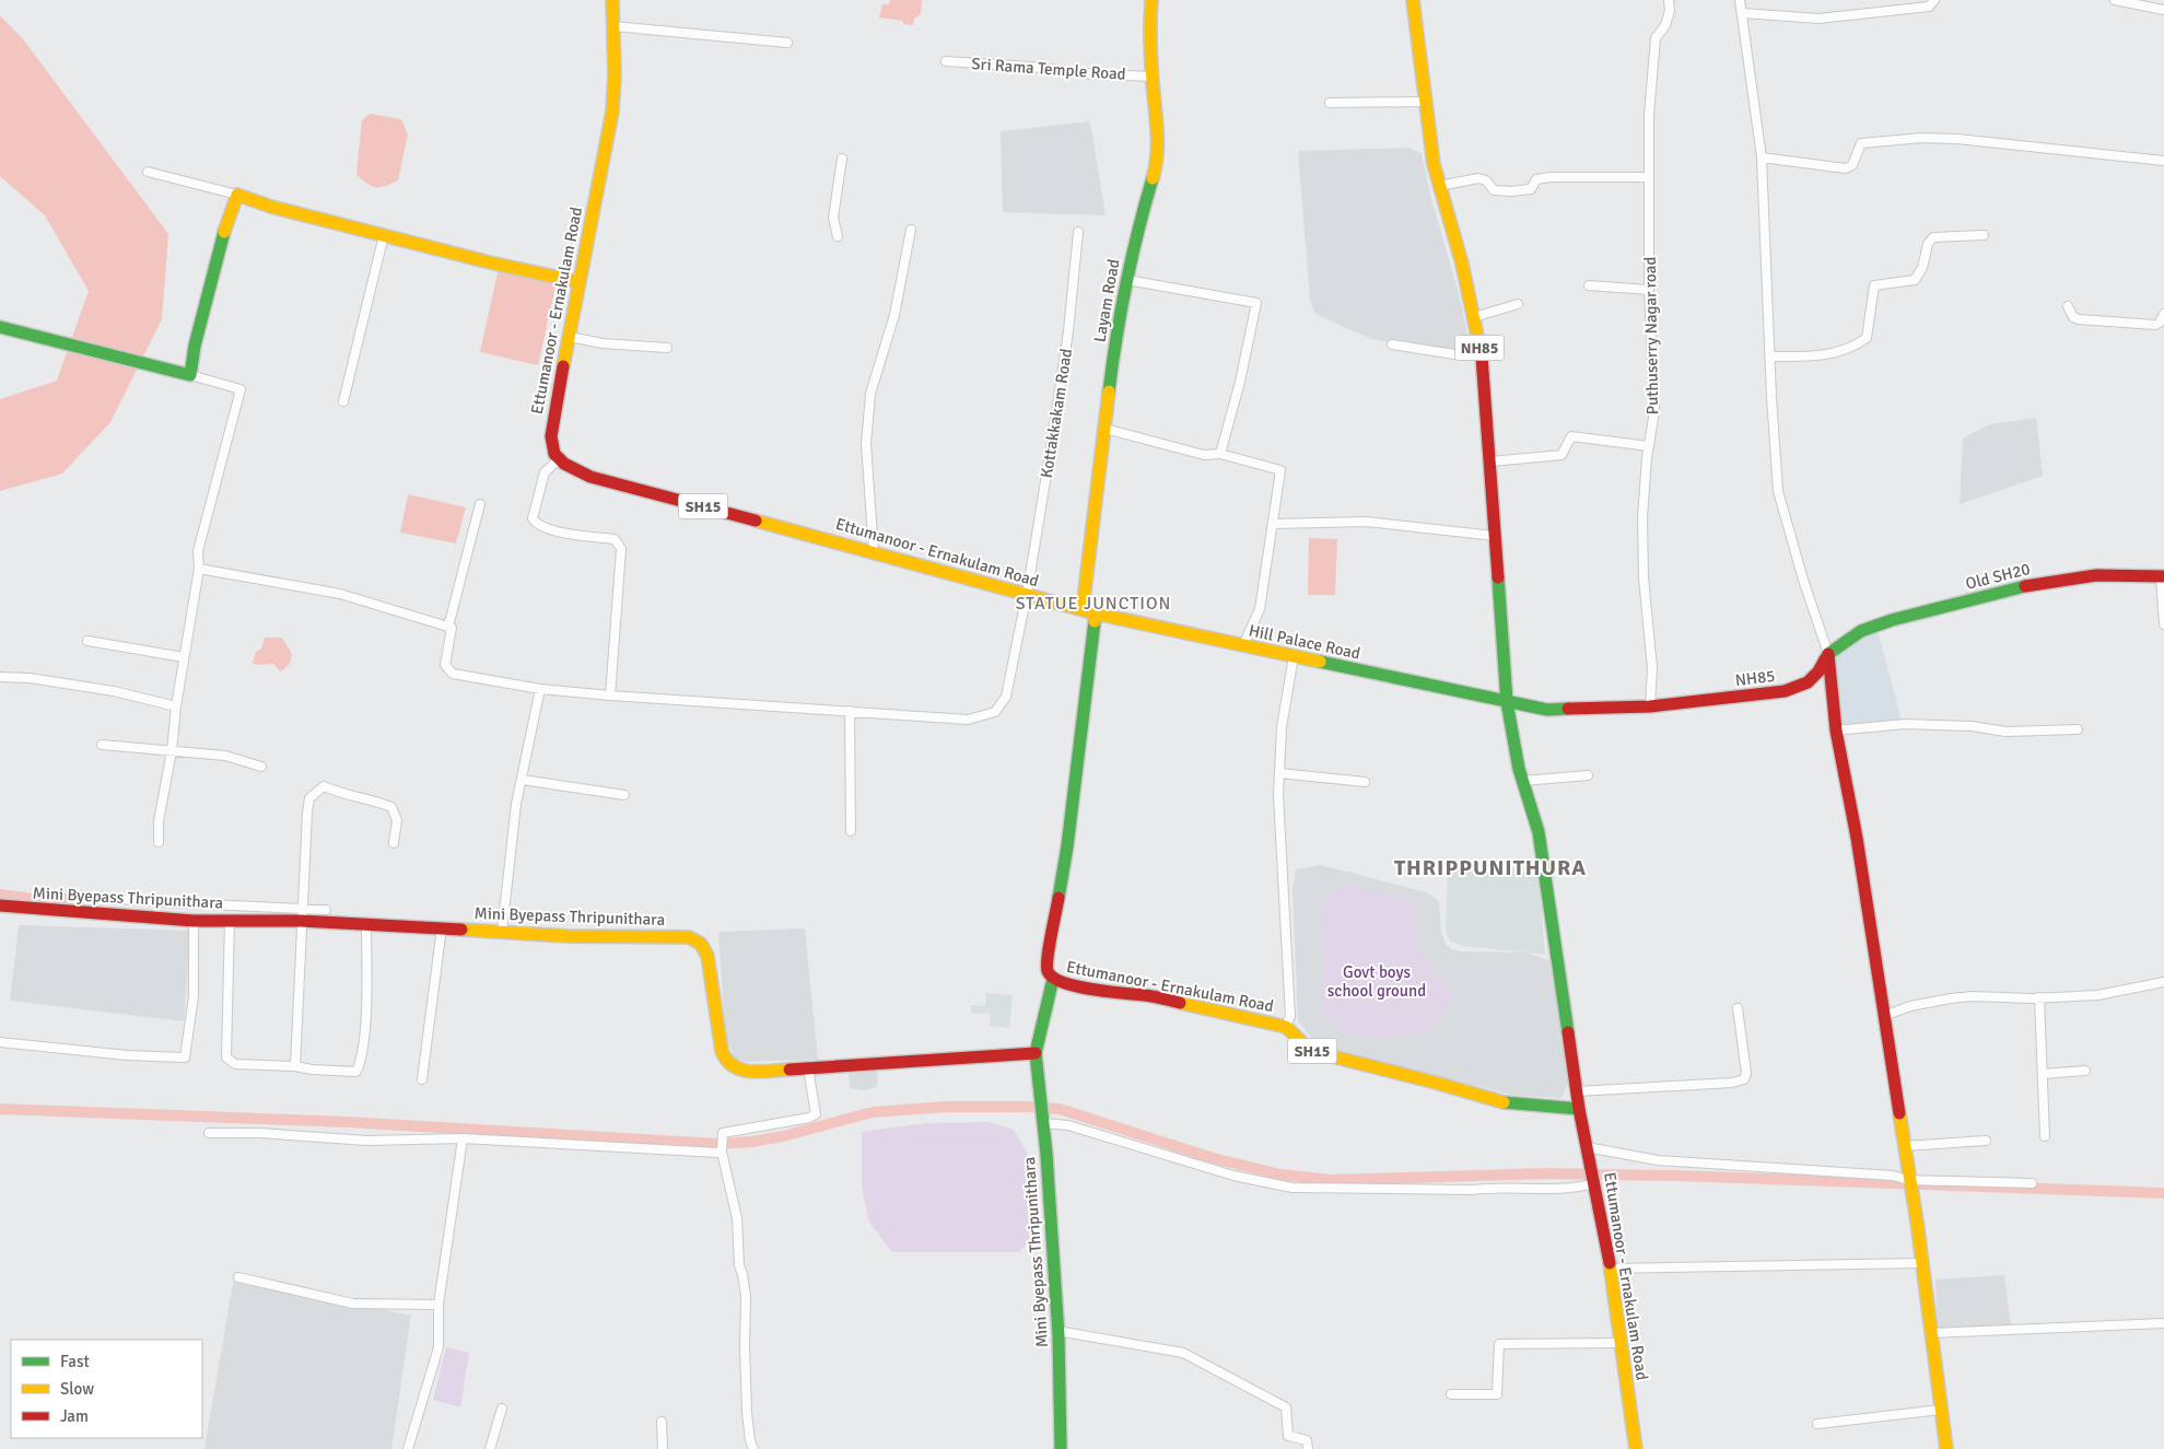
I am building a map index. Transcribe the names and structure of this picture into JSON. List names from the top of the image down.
{
  "streets": {
    "main road": [
      "Layam Road",
      "Ettumanoor - Ernakulam Road",
      "NH85",
      "SH15",
      "Old SH20",
      "Hill Palace Road",
      "Mini Byepass Thripunithara"
    ],
    "street": ["Sri Rama Temple Road", "Puthuserry Nagar road", "Kottakkakam Road"]
  },
  "crossings": [
    ["Sri Rama Temple Road", "Layam Road"],
    ["Layam Road", "Ettumanoor - Ernakulam Road"],
    ["Ettumanoor - Ernakulam Road", "NH85"],
    ["Ettumanoor - Ernakulam Road", "Kottakkakam Road"],
    ["Ettumanoor - Ernakulam Road", "Hill Palace Road"],
    ["Ettumanoor - Ernakulam Road", "Mini Byepass Thripunithara"],
    ["Puthuserry Nagar road", "NH85"],
    ["NH85", "Old SH20"],
    ["NH85", "Hill Palace Road"]
  ],
  "districts": ["STATUE JUNCTION", "THRIPPUNITHURA"],
  "parks": ["Govt boys school ground"],
  "legend": ["Fast", "Slow", "Jam"]
}
